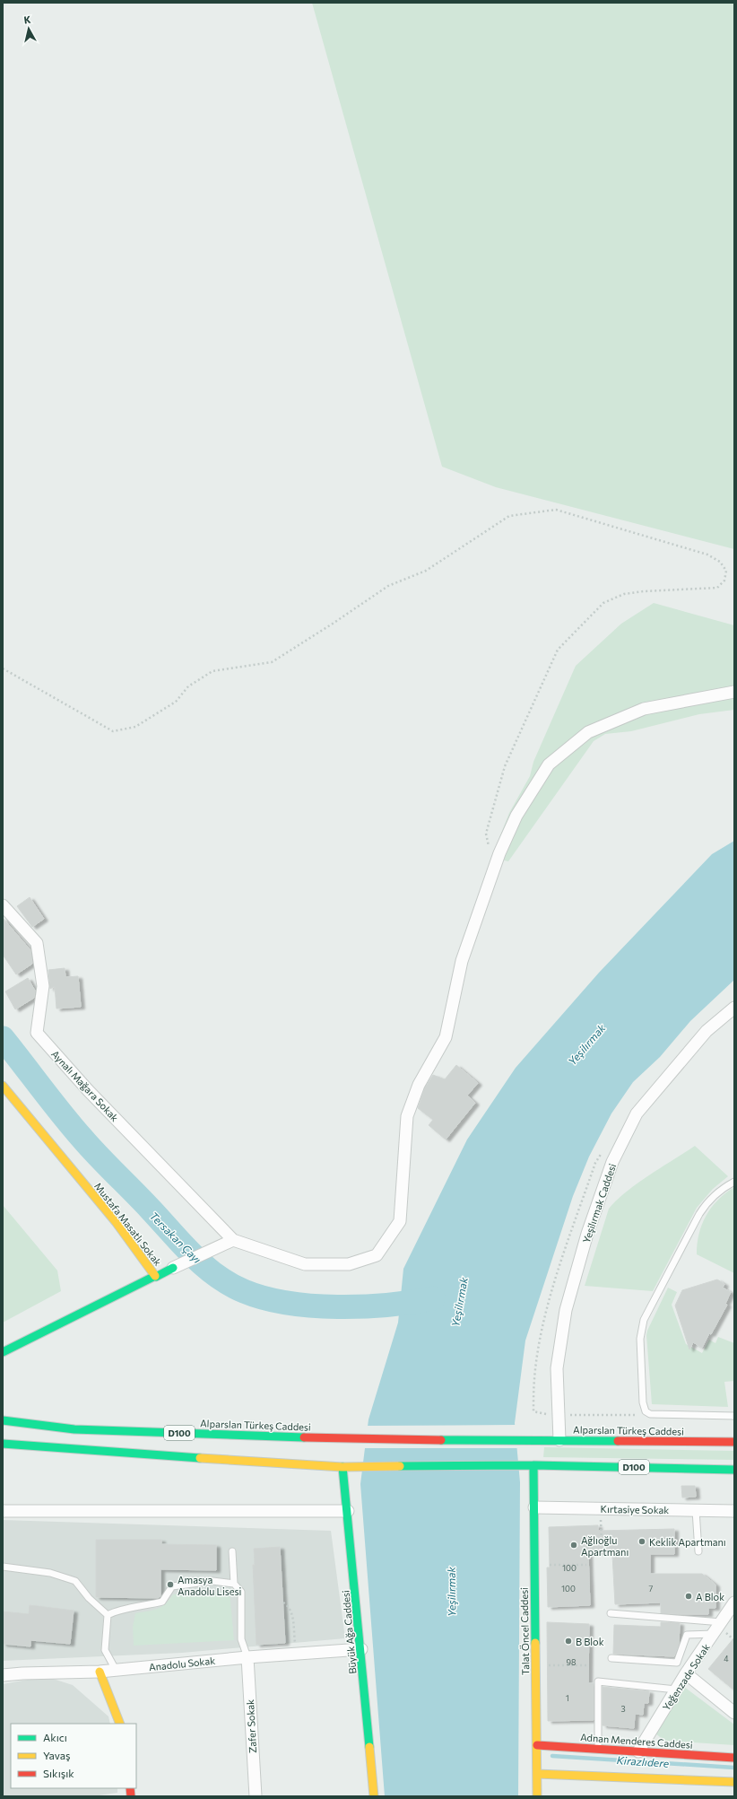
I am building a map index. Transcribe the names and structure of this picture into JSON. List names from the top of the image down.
{
  "streets": {
    "main road": [
      "Mustafa Masatlı Sokak",
      "Alparslan Türkeş Caddesi",
      "D100",
      "Talat Öncel Caddesi",
      "Büyük Ağa Caddesi",
      "Adnan Menderes Caddesi"
    ],
    "street": [
      "Aynalı Mağara Sokak",
      "Yeşilırmak Caddesi",
      "Kırtasiye Sokak",
      "Anadolu Sokak",
      "Yeğenzade Sokak",
      "Zafer Sokak"
    ]
  },
  "crossings": [
    ["Yeşilırmak Caddesi", "Alparslan Türkeş Caddesi"],
    ["D100", "Talat Öncel Caddesi"],
    ["D100", "Büyük Ağa Caddesi"],
    ["Kırtasiye Sokak", "Talat Öncel Caddesi"],
    ["Talat Öncel Caddesi", "Adnan Menderes Caddesi"],
    ["Büyük Ağa Caddesi", "Anadolu Sokak"],
    ["Anadolu Sokak", "Zafer Sokak"],
    ["Yeğenzade Sokak", "Adnan Menderes Caddesi"]
  ],
  "water": ["Yeşilırmak", "Tersakan Çayı", "Kirazlıdere"],
  "places": [
    "Keklik Apartmanı",
    "Ağlıoğlu Apartmanı",
    "Amasya Anadolu Lisesi",
    "A Blok",
    "B Blok"
  ],
  "house_numbers": [
    "100",
    "100",
    "7",
    "4",
    "98",
    "1",
    "3"
  ],
  "legend": ["Akıcı", "Yavaş", "Sıkışık"],
  "north": "top"
}
